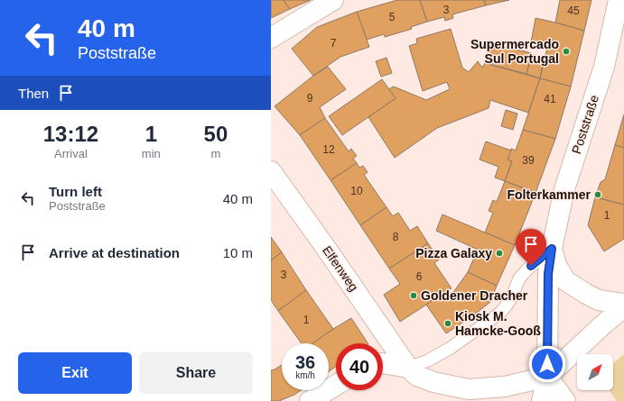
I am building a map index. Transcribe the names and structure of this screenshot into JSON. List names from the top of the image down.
{
  "streets": {
    "street": ["Poststraße", "Elfenweg"]
  },
  "places": [
    "Supermercado Sul Portugal",
    "Folterkammer",
    "Pizza Galaxy",
    "Goldener Dracher",
    "Kiosk M. Hamcke-Gooß"
  ],
  "house_numbers": [
    "3",
    "45",
    "5",
    "7",
    "9",
    "41",
    "12",
    "39",
    "10",
    "1",
    "8",
    "3",
    "6",
    "1"
  ],
  "north": "top right",
  "page": {
    "turn": ["40 m", "Poststraße"],
    "then": "Then",
    "eta": [
      "13:12",
      "Arrival",
      "1",
      "min",
      "50",
      "m"
    ],
    "list": [
      {
        "name": "Turn left",
        "note": "Poststraße",
        "value": "40 m"
      },
      {
        "name": "Arrive at destination",
        "value": "10 m"
      }
    ],
    "speed": "36 km/h",
    "limit": "40",
    "buttons": ["Exit", "Share"]
  }
}
